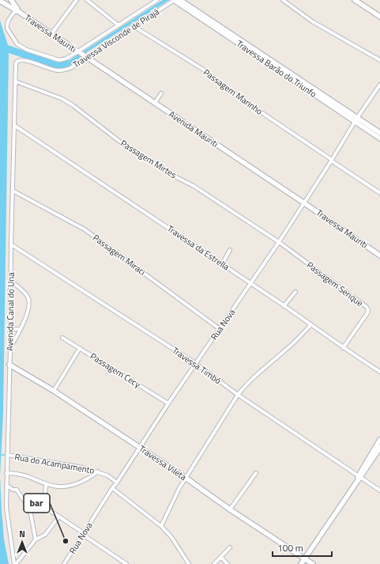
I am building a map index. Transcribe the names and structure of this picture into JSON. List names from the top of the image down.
{
  "streets": {
    "street": [
      "Travessa Mauriti",
      "Travessa Visconde de Pirajá",
      "Travessa Barão do Triunfo",
      "Passagem Marinho",
      "Avenida Mauriti",
      "Passagem Mirtes",
      "Travessa da Estrella",
      "Passagem Miraci",
      "Passagem Serique",
      "Avenida Canal do Una",
      "Rua Nova",
      "Travessa Timbó",
      "Passagem Cecy",
      "Travessa Vileta",
      "Rua do Acampamento"
    ]
  },
  "crossings": [
    ["Travessa Mauriti", "Travessa Visconde de Pirajá"],
    ["Travessa Mauriti", "Avenida Mauriti"],
    ["Travessa Mauriti", "Rua Nova"],
    ["Travessa Visconde de Pirajá", "Travessa Barão do Triunfo"],
    ["Travessa Visconde de Pirajá", "Passagem Marinho"],
    ["Travessa Visconde de Pirajá", "Avenida Mauriti"],
    ["Travessa Visconde de Pirajá", "Avenida Canal do Una"],
    ["Travessa Barão do Triunfo", "Rua Nova"],
    ["Passagem Marinho", "Rua Nova"],
    ["Avenida Mauriti", "Rua Nova"],
    ["Passagem Mirtes", "Passagem Serique"],
    ["Passagem Mirtes", "Avenida Canal do Una"],
    ["Passagem Mirtes", "Rua Nova"],
    ["Travessa da Estrella", "Passagem Serique"],
    ["Travessa da Estrella", "Avenida Canal do Una"],
    ["Travessa da Estrella", "Rua Nova"],
    ["Passagem Miraci", "Avenida Canal do Una"],
    ["Passagem Miraci", "Rua Nova"],
    ["Passagem Serique", "Rua Nova"],
    ["Avenida Canal do Una", "Travessa Timbó"],
    ["Avenida Canal do Una", "Travessa Vileta"],
    ["Avenida Canal do Una", "Rua do Acampamento"],
    ["Rua Nova", "Travessa Timbó"],
    ["Rua Nova", "Passagem Cecy"],
    ["Rua Nova", "Travessa Vileta"],
    ["Rua Nova", "Rua do Acampamento"]
  ],
  "places": ["bar"],
  "scale_bar": "100 m",
  "north": "top"
}
